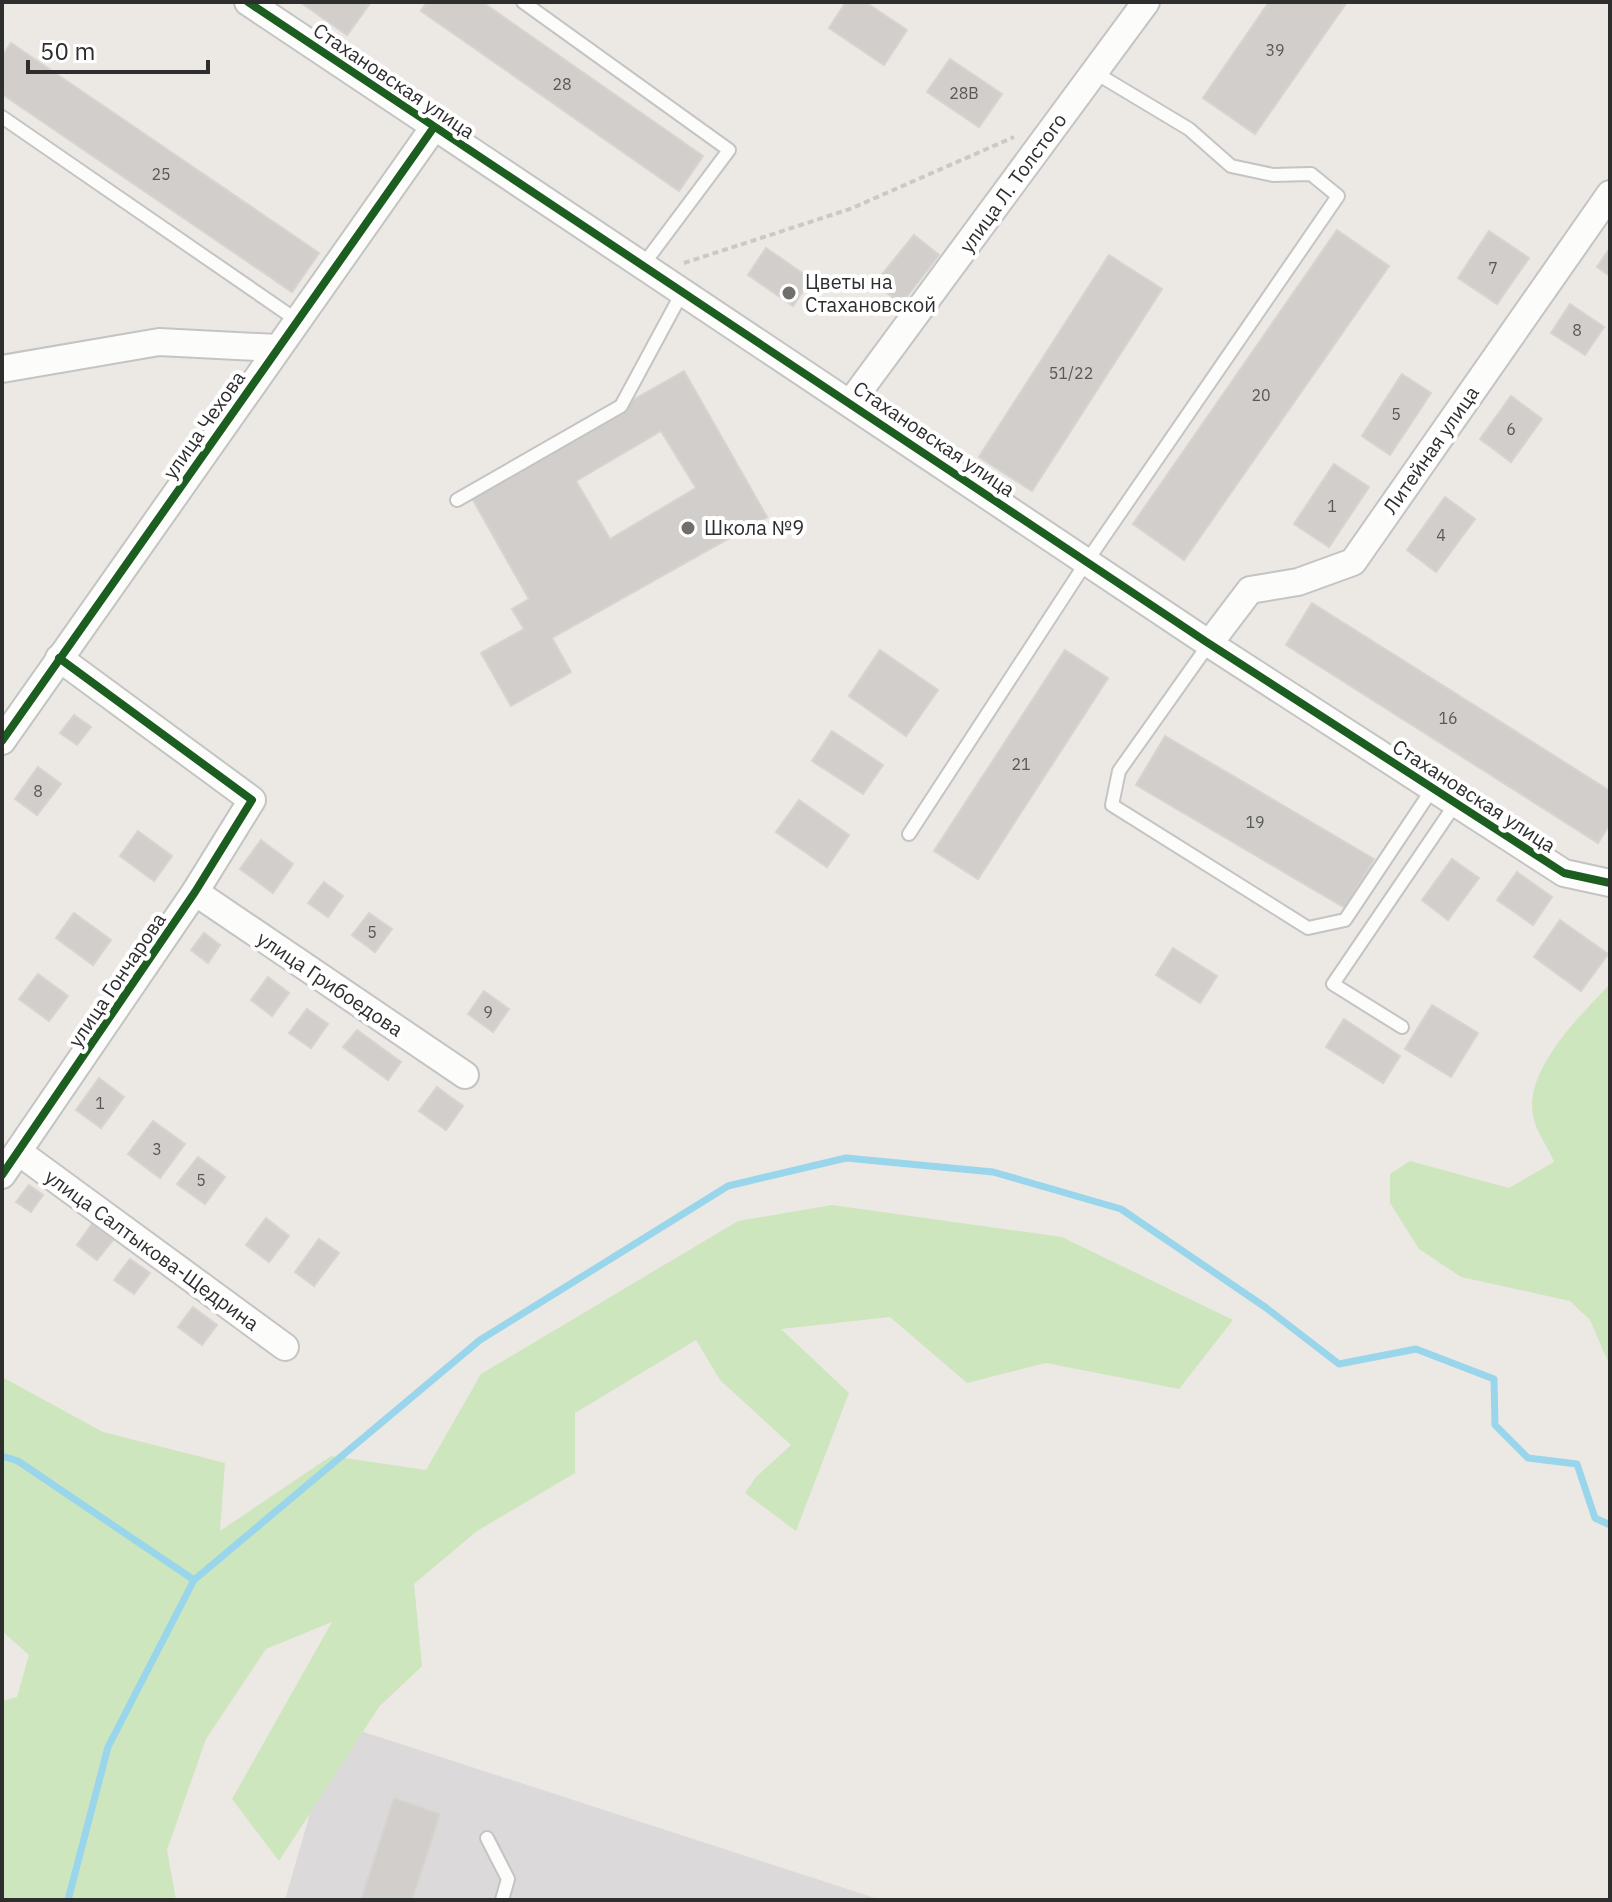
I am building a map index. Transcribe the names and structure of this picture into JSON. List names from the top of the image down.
{
  "streets": {
    "street": [
      "Стахановская улица",
      "улица Л. Толстого",
      "улица Чехова",
      "Литейная улица",
      "улица Гончарова",
      "улица Грибоедова",
      "улица Салтыкова-Щедрина"
    ]
  },
  "crossings": [
    ["Стахановская улица", "улица Л. Толстого"],
    ["Стахановская улица", "улица Чехова"],
    ["Стахановская улица", "Литейная улица"],
    ["улица Чехова", "улица Гончарова"],
    ["улица Гончарова", "улица Грибоедова"],
    ["улица Гончарова", "улица Салтыкова-Щедрина"]
  ],
  "places": ["Цветы на Стахановской", "Школа №9"],
  "house_numbers": [
    "39",
    "28",
    "28В",
    "25",
    "7",
    "8",
    "51/22",
    "20",
    "5",
    "6",
    "1",
    "4",
    "16",
    "21",
    "8",
    "19",
    "5",
    "9",
    "1",
    "3",
    "5"
  ],
  "scale_bar": "50 m"
}
